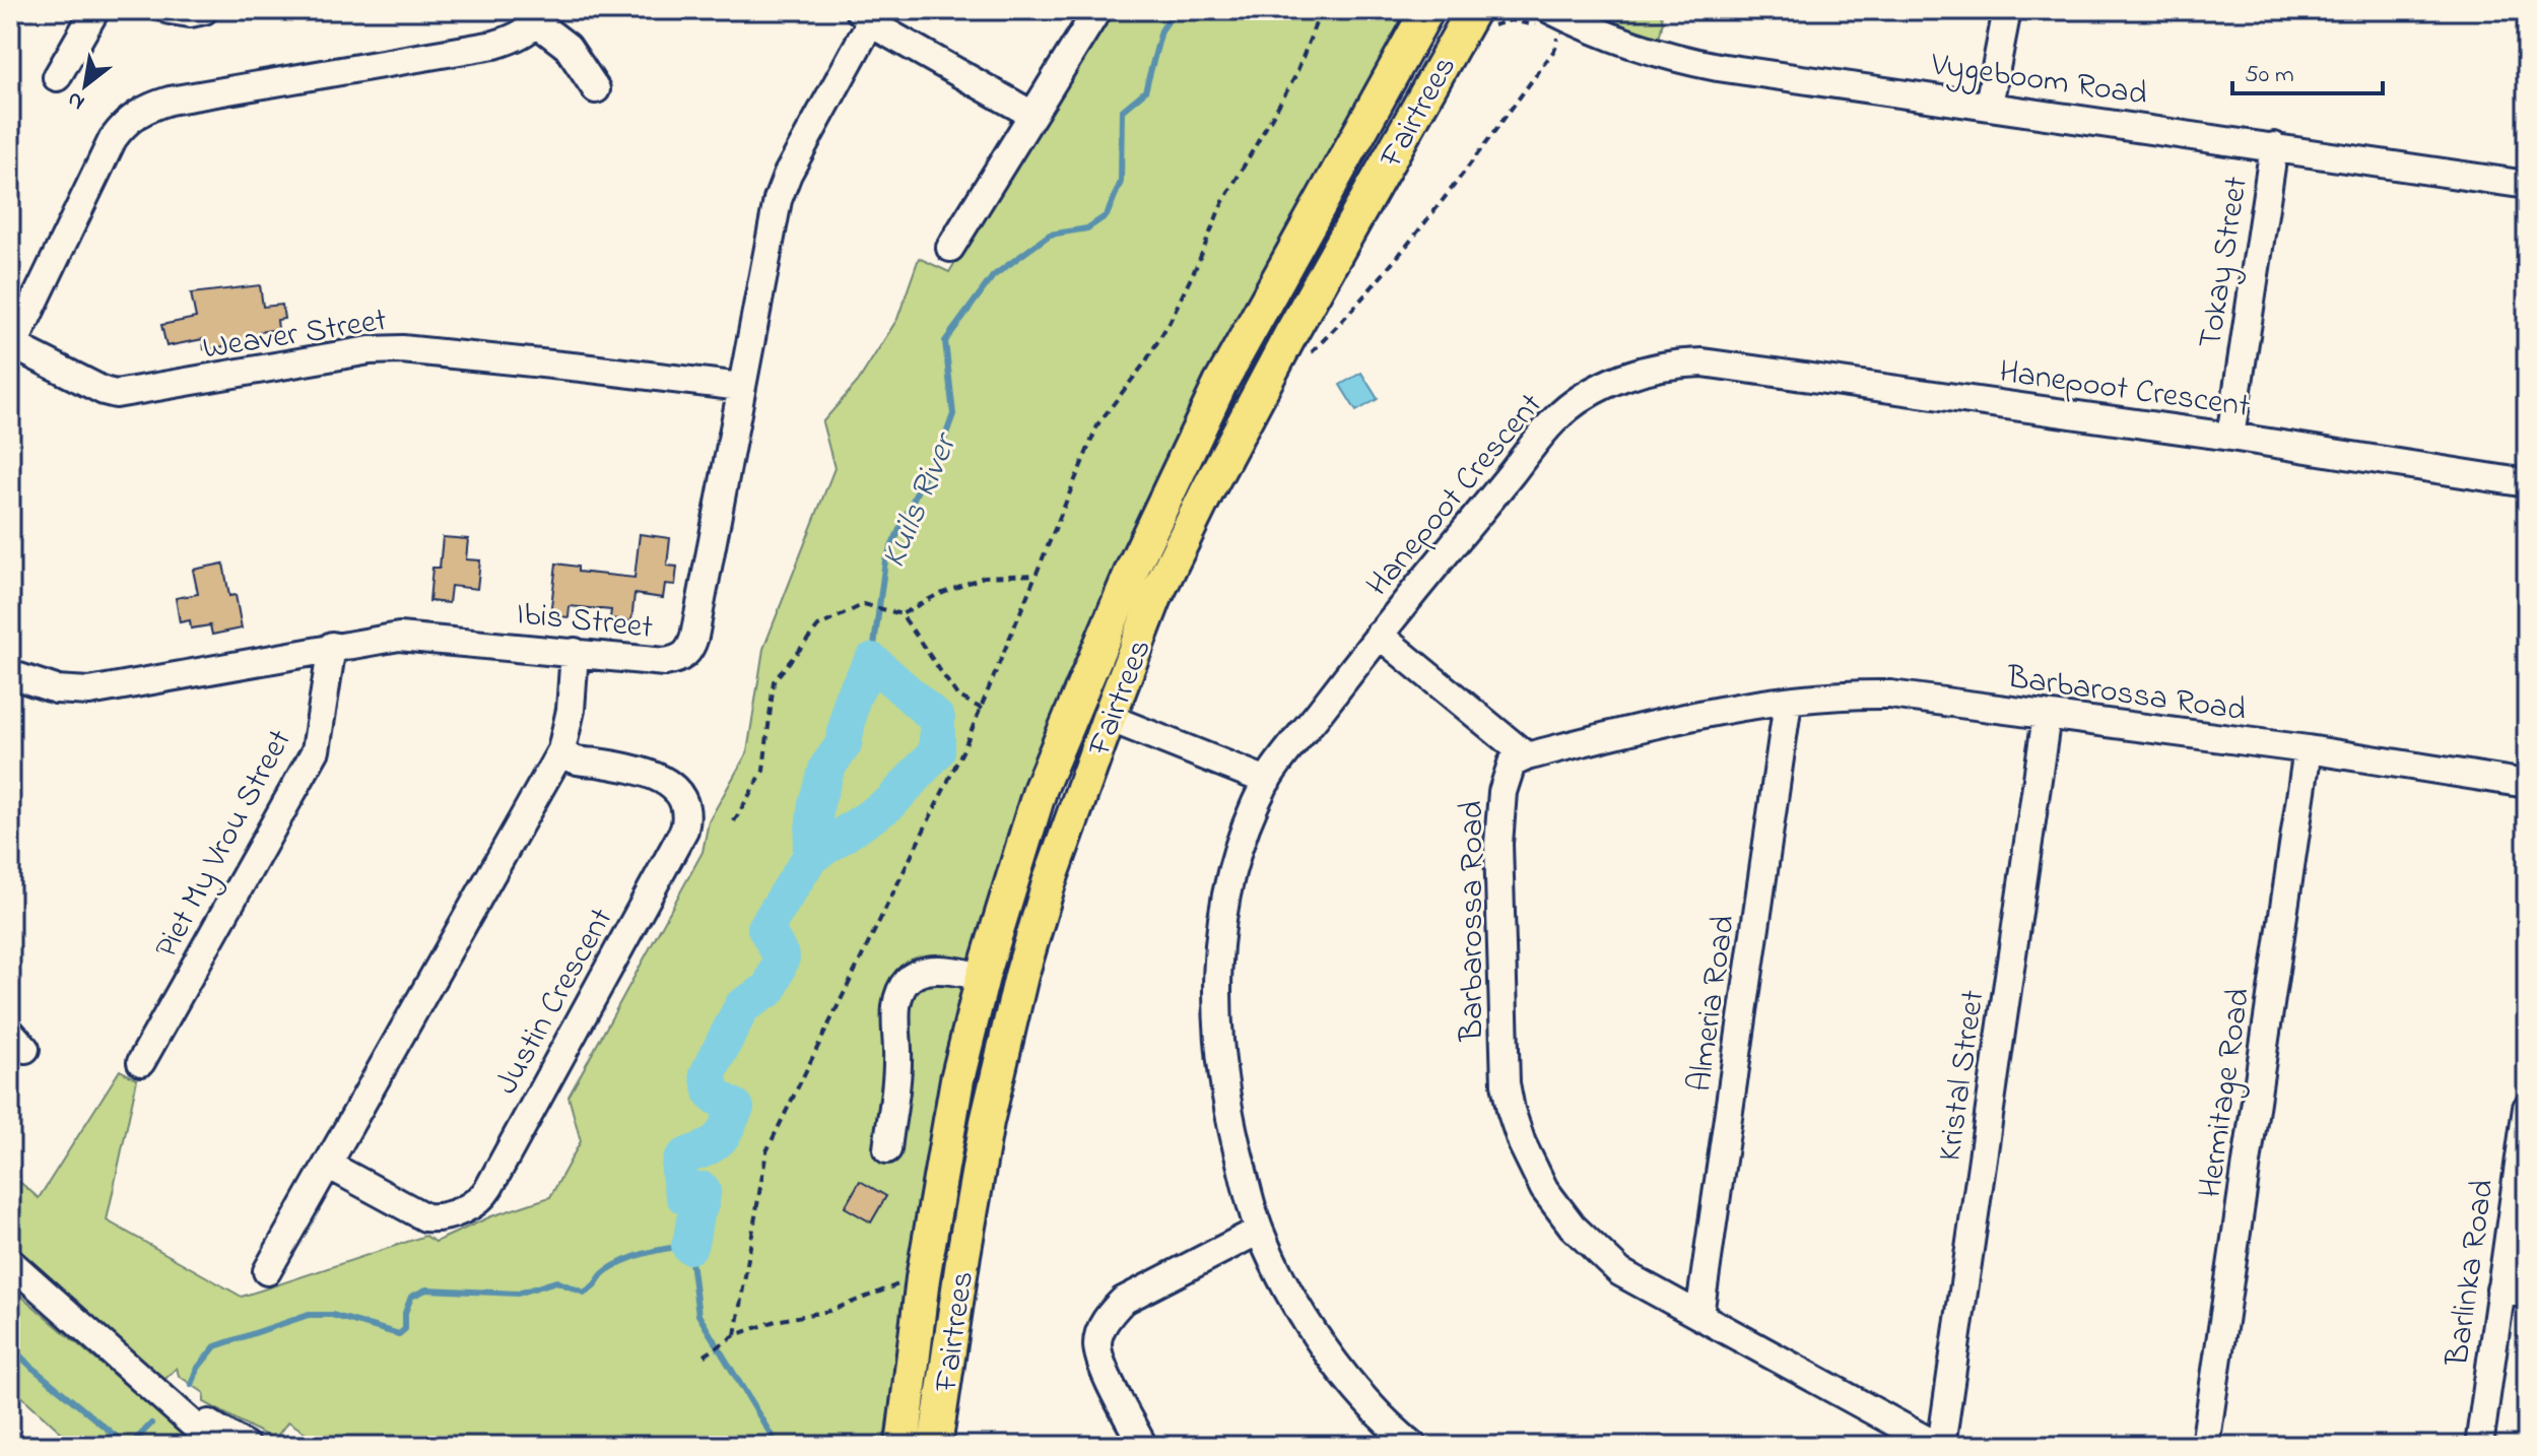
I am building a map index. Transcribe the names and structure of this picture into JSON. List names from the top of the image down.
{
  "streets": {
    "main road": ["Fairtrees"],
    "street": [
      "Vygeboom Road",
      "Tokay Street",
      "Weaver Street",
      "Hanepoot Crescent",
      "Ibis Street",
      "Barbarossa Road",
      "Piet My Vrou Street",
      "Justin Crescent",
      "Almeria Road",
      "Kristal Street",
      "Hermitage Road",
      "Barlinka Road"
    ]
  },
  "crossings": [
    ["Vygeboom Road", "Tokay Street"],
    ["Tokay Street", "Hanepoot Crescent"],
    ["Weaver Street", "Ibis Street"],
    ["Ibis Street", "Piet My Vrou Street"],
    ["Barbarossa Road", "Almeria Road"],
    ["Barbarossa Road", "Kristal Street"],
    ["Barbarossa Road", "Hermitage Road"]
  ],
  "water": ["Kuils River"],
  "scale_bar": "50 m",
  "north": "bottom left"
}
